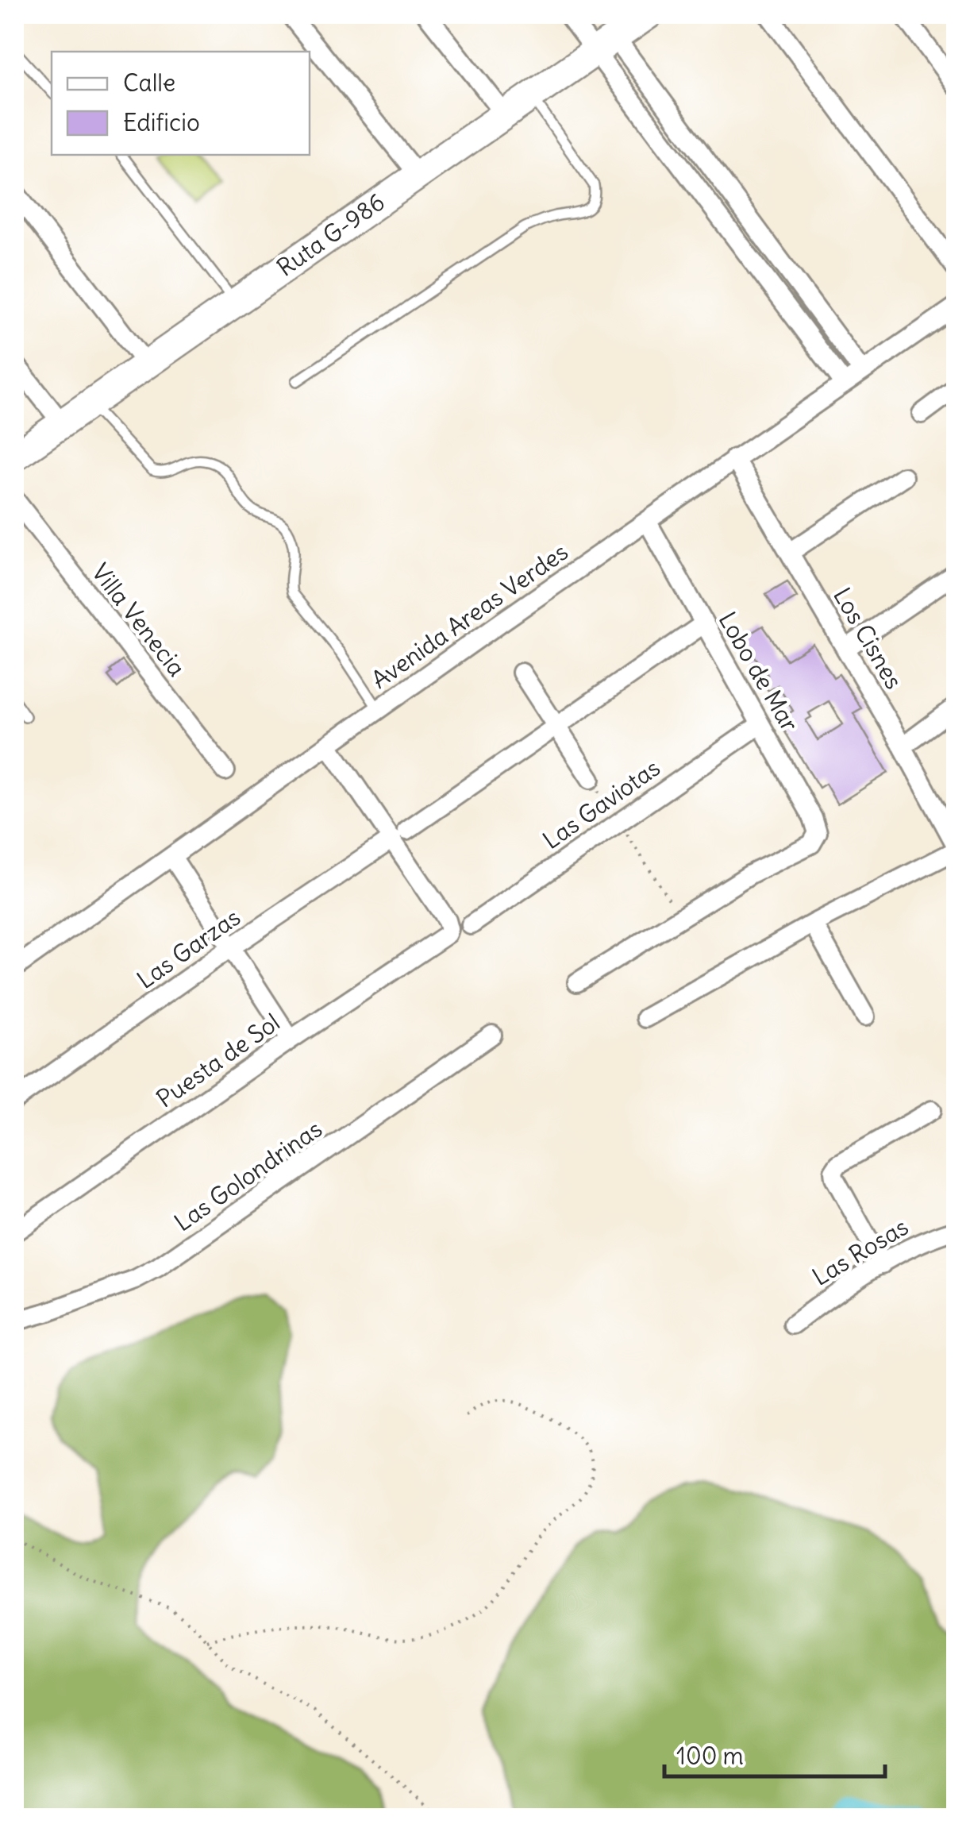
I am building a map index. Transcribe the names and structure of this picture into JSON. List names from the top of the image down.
{
  "streets": {
    "main road": ["Ruta G-986"],
    "street": [
      "Avenida Areas Verdes",
      "Villa Venecia",
      "Los Cisnes",
      "Lobo de Mar",
      "Las Gaviotas",
      "Las Garzas",
      "Puesta de Sol",
      "Las Golondrinas",
      "Las Rosas"
    ]
  },
  "crossings": [
    ["Avenida Areas Verdes", "Los Cisnes"],
    ["Avenida Areas Verdes", "Lobo de Mar"],
    ["Lobo de Mar", "Las Gaviotas"],
    ["Lobo de Mar", "Las Garzas"],
    ["Las Garzas", "Puesta de Sol"]
  ],
  "legend": ["Calle", "Edificio"],
  "scale_bar": "100 m"
}
